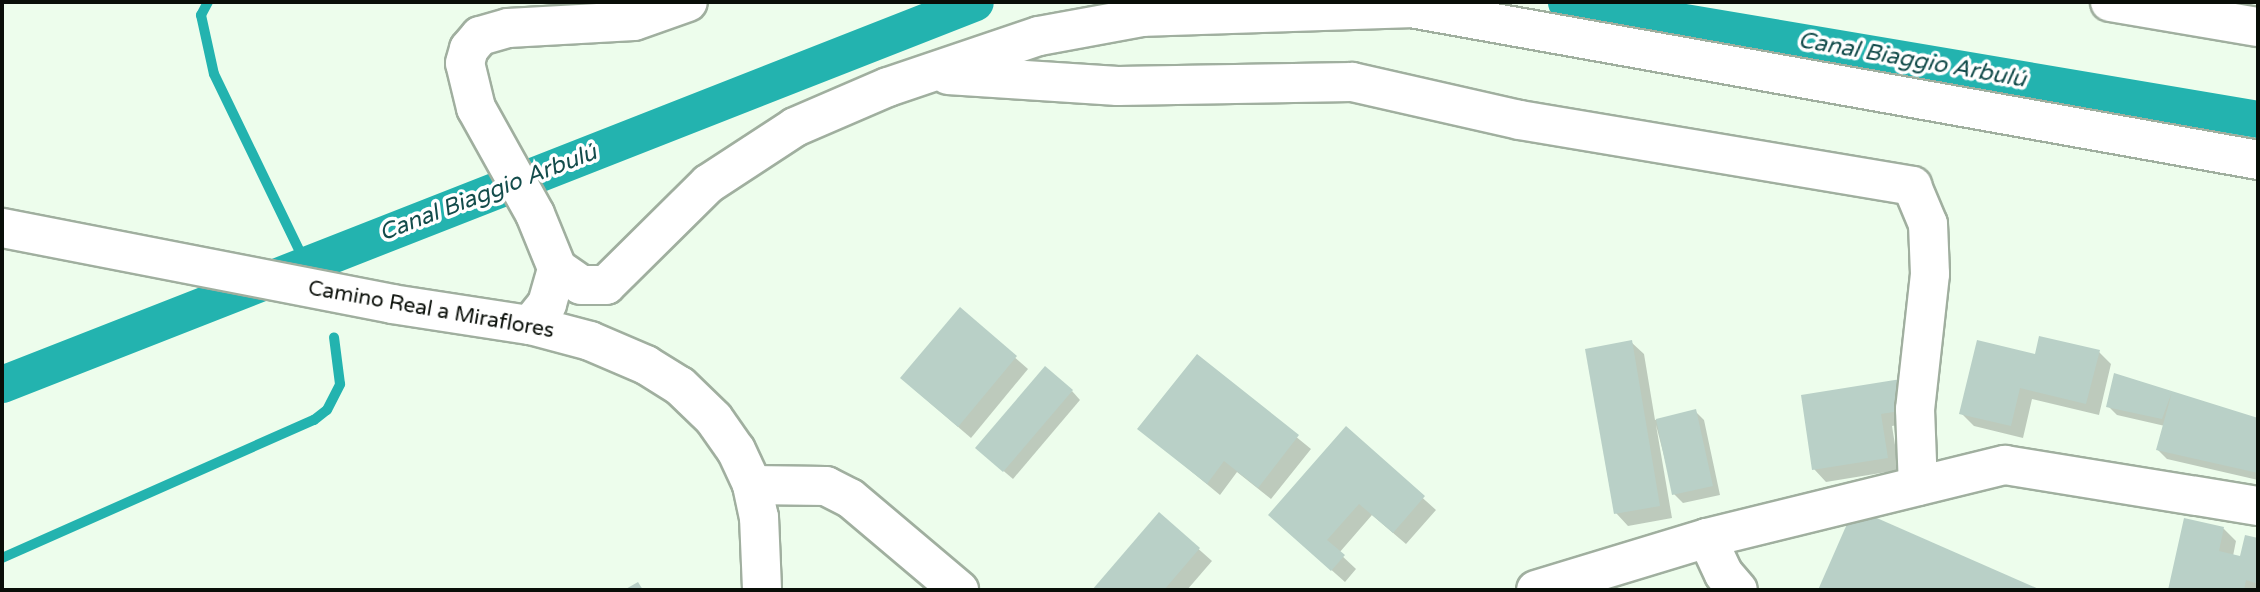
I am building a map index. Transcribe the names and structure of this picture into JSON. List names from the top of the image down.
{
  "streets": {
    "street": ["Camino Real a Miraflores"]
  },
  "water": ["Canal Biaggio Arbulú"]
}
